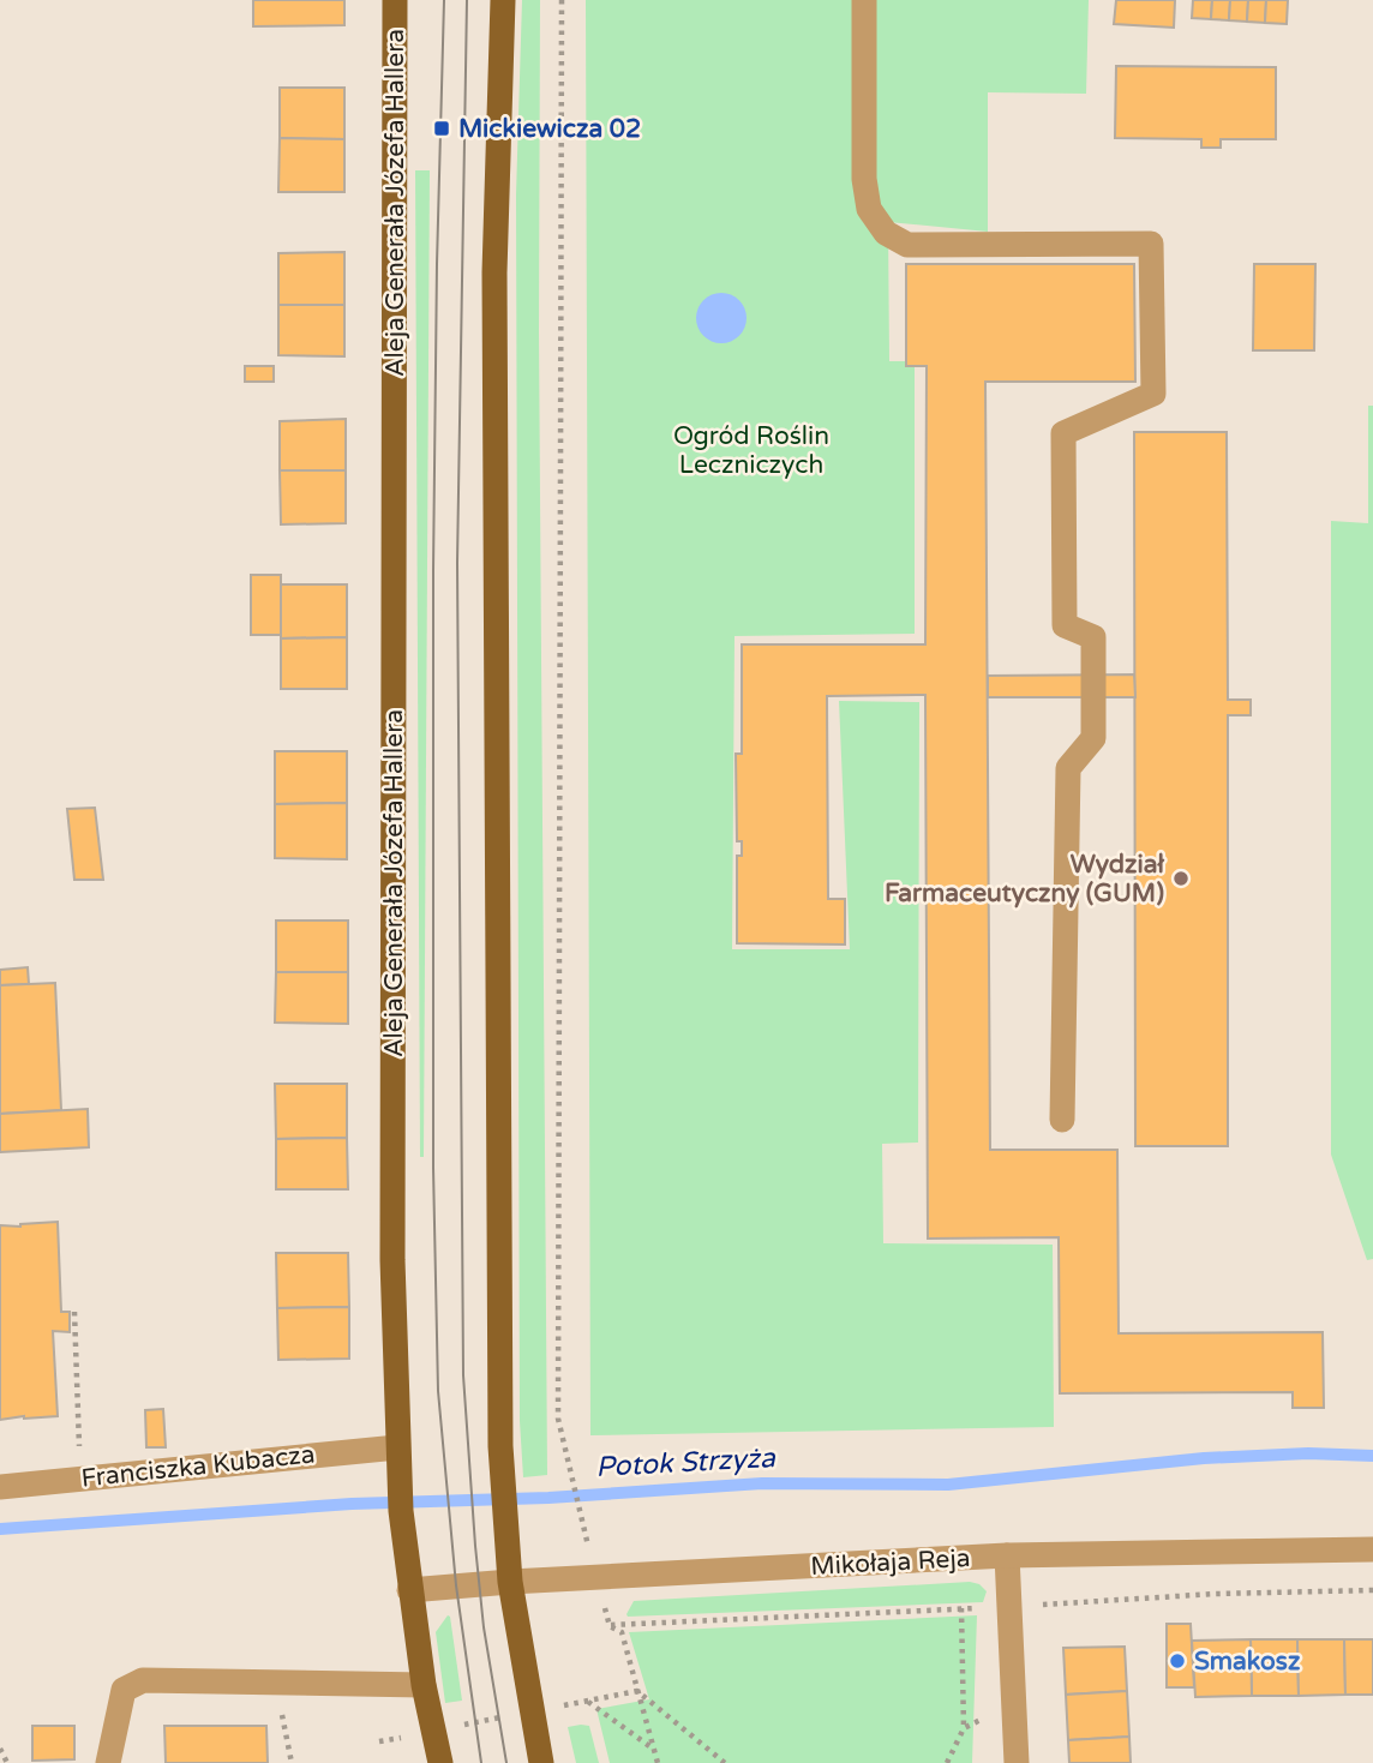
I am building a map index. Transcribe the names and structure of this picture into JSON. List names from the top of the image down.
{
  "streets": {
    "main road": ["Aleja Generała Józefa Hallera"],
    "street": ["Franciszka Kubacza", "Mikołaja Reja"]
  },
  "crossings": [
    ["Aleja Generała Józefa Hallera", "Franciszka Kubacza"],
    ["Aleja Generała Józefa Hallera", "Mikołaja Reja"]
  ],
  "water": ["Potok Strzyża"],
  "parks": ["Ogród Roślin Leczniczych"],
  "places": {
    "transit": ["Mickiewicza 02"],
    "other": ["Wydział Farmaceutyczny (GUM)", "Smakosz"]
  }
}
